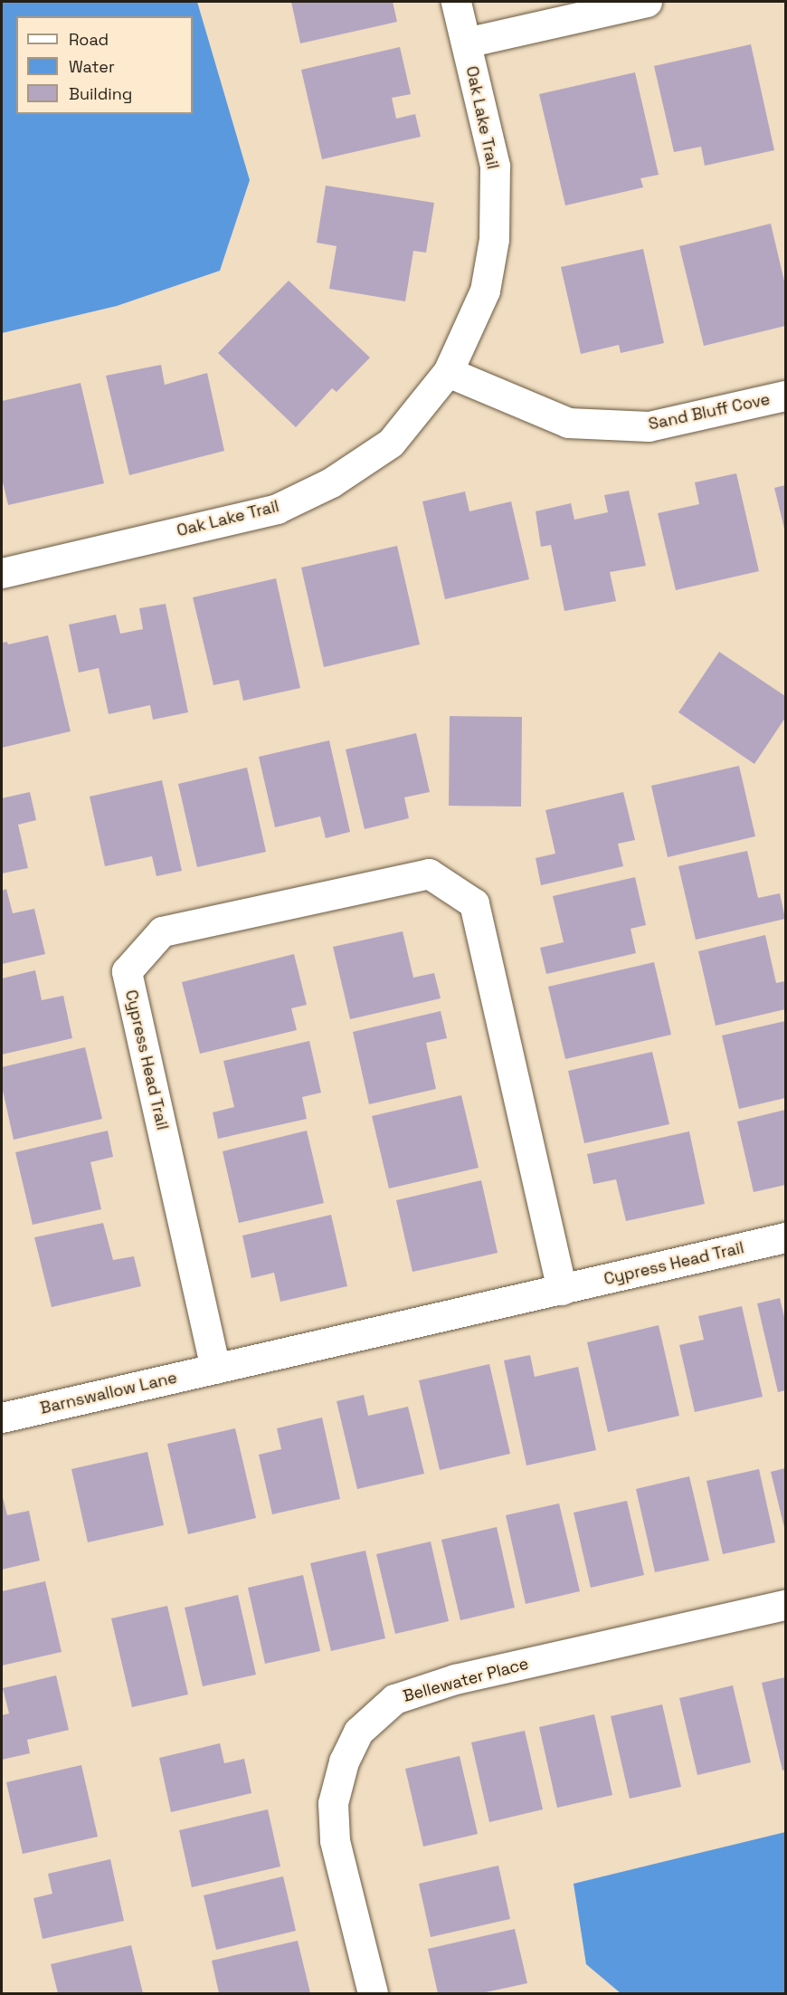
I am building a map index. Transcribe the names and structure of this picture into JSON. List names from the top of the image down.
{
  "streets": {
    "street": [
      "Oak Lake Trail",
      "Sand Bluff Cove",
      "Cypress Head Trail",
      "Barnswallow Lane",
      "Bellewater Place"
    ]
  },
  "crossings": [
    ["Oak Lake Trail", "Sand Bluff Cove"],
    ["Cypress Head Trail", "Barnswallow Lane"]
  ],
  "legend": ["Road", "Water", "Building"]
}
